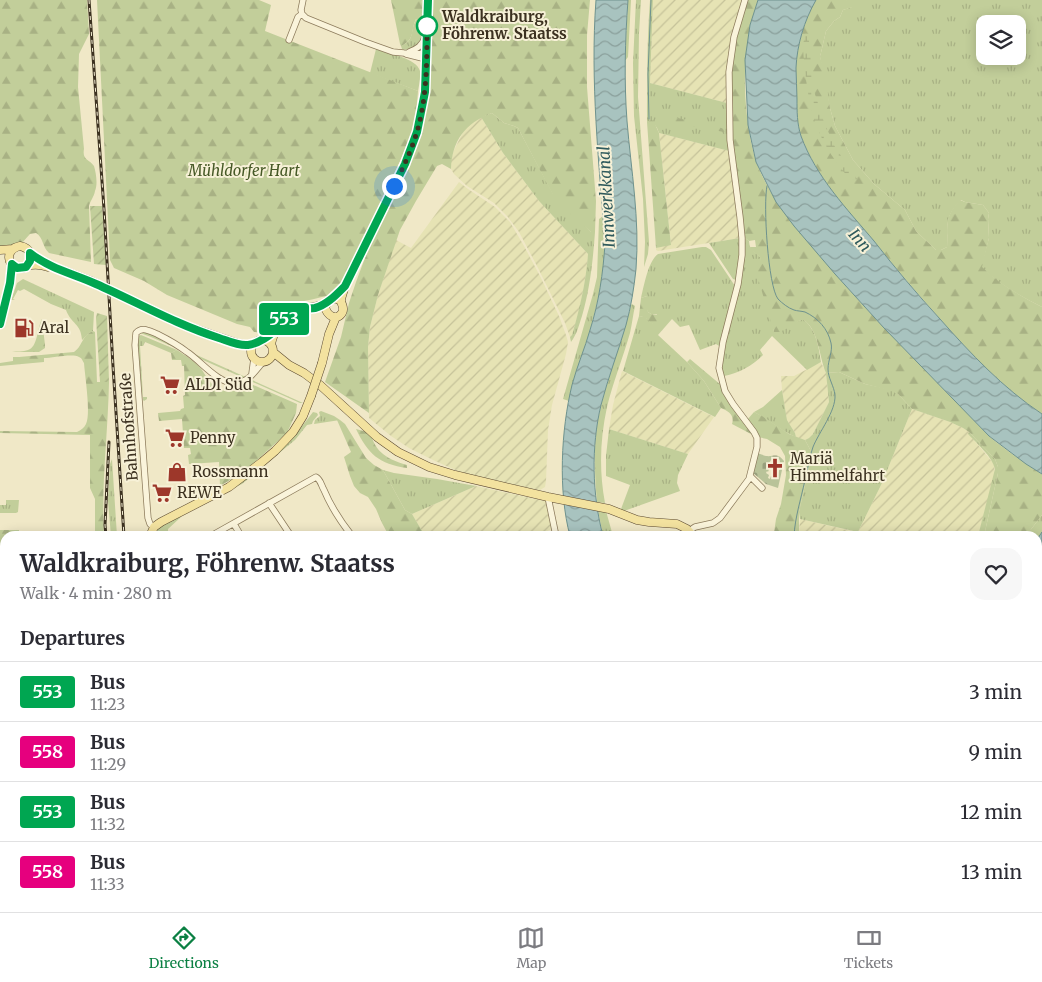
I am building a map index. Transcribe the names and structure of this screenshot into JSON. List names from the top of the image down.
{
  "streets": {
    "street": ["Bahnhofstraße"]
  },
  "water": ["Innwerkkanal", "Inn"],
  "parks": ["Mühldorfer Hart"],
  "places": {
    "other": ["Waldkraiburg, Föhrenw. Staatss"],
    "fuel station": ["Aral"],
    "supermarket": ["ALDI Süd", "Penny", "REWE"],
    "church": ["Mariä Himmelfahrt"],
    "shop": ["Rossmann"]
  },
  "lines": ["bus line 553"],
  "page": {
    "on_map": "553",
    "heading": [
      ["Waldkraiburg, Föhrenw. Staatss", "Walk · 4 min · 280 m"],
      "Departures"
    ],
    "list": [
      {
        "mark": "553",
        "name": "Bus",
        "note": "11:23",
        "value": "3 min"
      },
      {
        "mark": "558",
        "name": "Bus",
        "note": "11:29",
        "value": "9 min"
      },
      {
        "mark": "553",
        "name": "Bus",
        "note": "11:32",
        "value": "12 min"
      },
      {
        "mark": "558",
        "name": "Bus",
        "note": "11:33",
        "value": "13 min"
      }
    ],
    "tabs": ["Directions", "Map", "Tickets"]
  }
}
